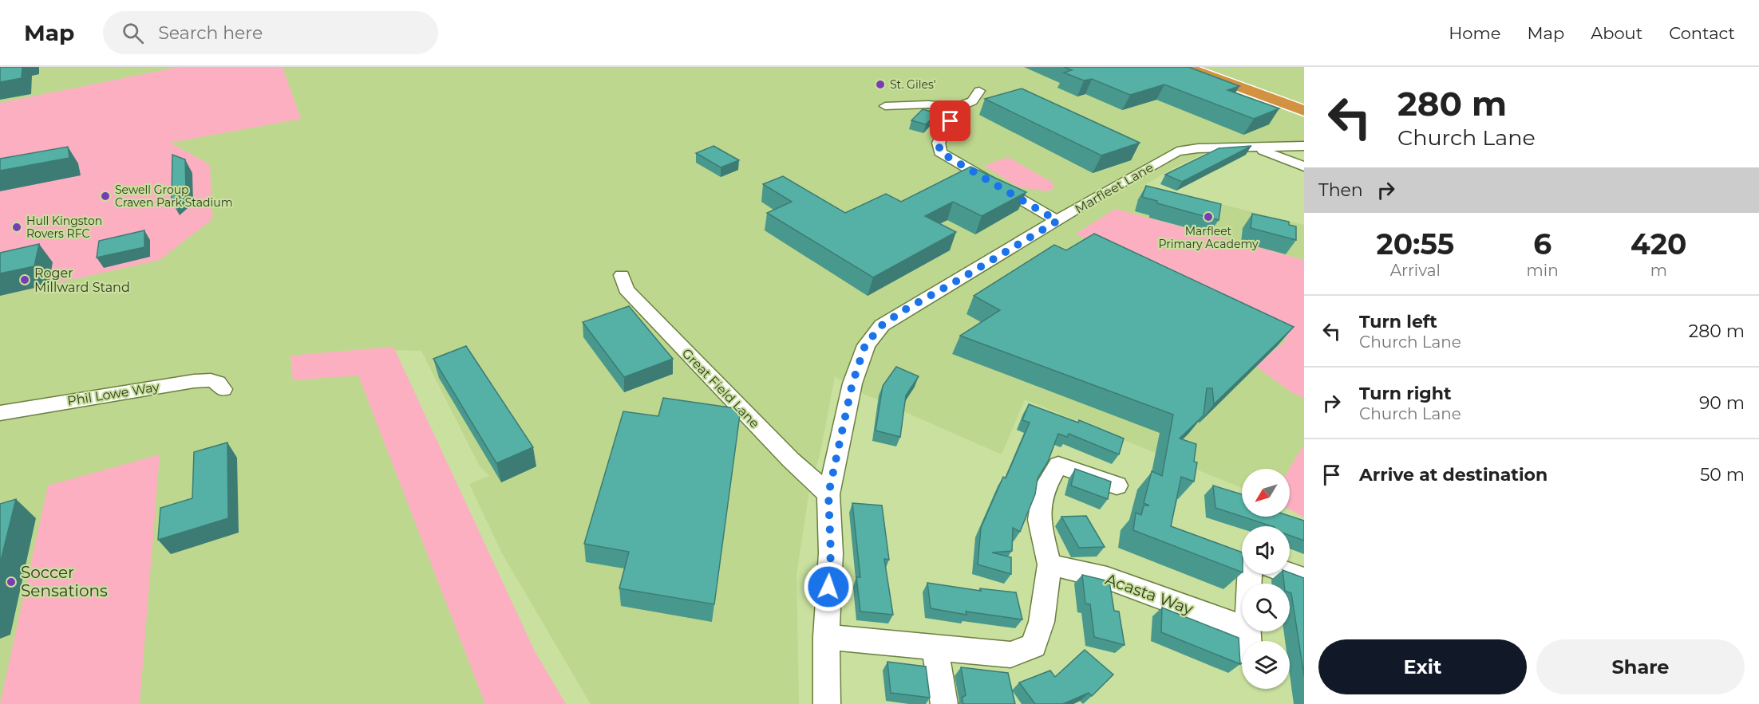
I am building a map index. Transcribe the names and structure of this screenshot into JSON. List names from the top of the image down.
{
  "streets": {
    "street": [
      "Marfleet Lane",
      "Great Field Lane",
      "Phil Lowe Way",
      "Acasta Way"
    ]
  },
  "crossings": [
    ["Marfleet Lane", "Great Field Lane"]
  ],
  "places": [
    "St. Giles'",
    "Sewell Group Craven Park Stadium",
    "Marfleet Primary Academy",
    "Hull Kingston Rovers RFC",
    "Roger Millward Stand",
    "Soccer Sensations"
  ],
  "north": "bottom left",
  "page": {
    "header": "Map",
    "search": "Search here",
    "nav": [
      "Home",
      "Map",
      "About",
      "Contact"
    ],
    "turn": ["280 m", "Church Lane"],
    "then": "Then",
    "eta": [
      "20:55",
      "Arrival",
      "6",
      "min",
      "420",
      "m"
    ],
    "list": [
      {
        "name": "Turn left",
        "note": "Church Lane",
        "value": "280 m"
      },
      {
        "name": "Turn right",
        "note": "Church Lane",
        "value": "90 m"
      },
      {
        "name": "Arrive at destination",
        "value": "50 m"
      }
    ],
    "buttons": ["Exit", "Share"]
  }
}
